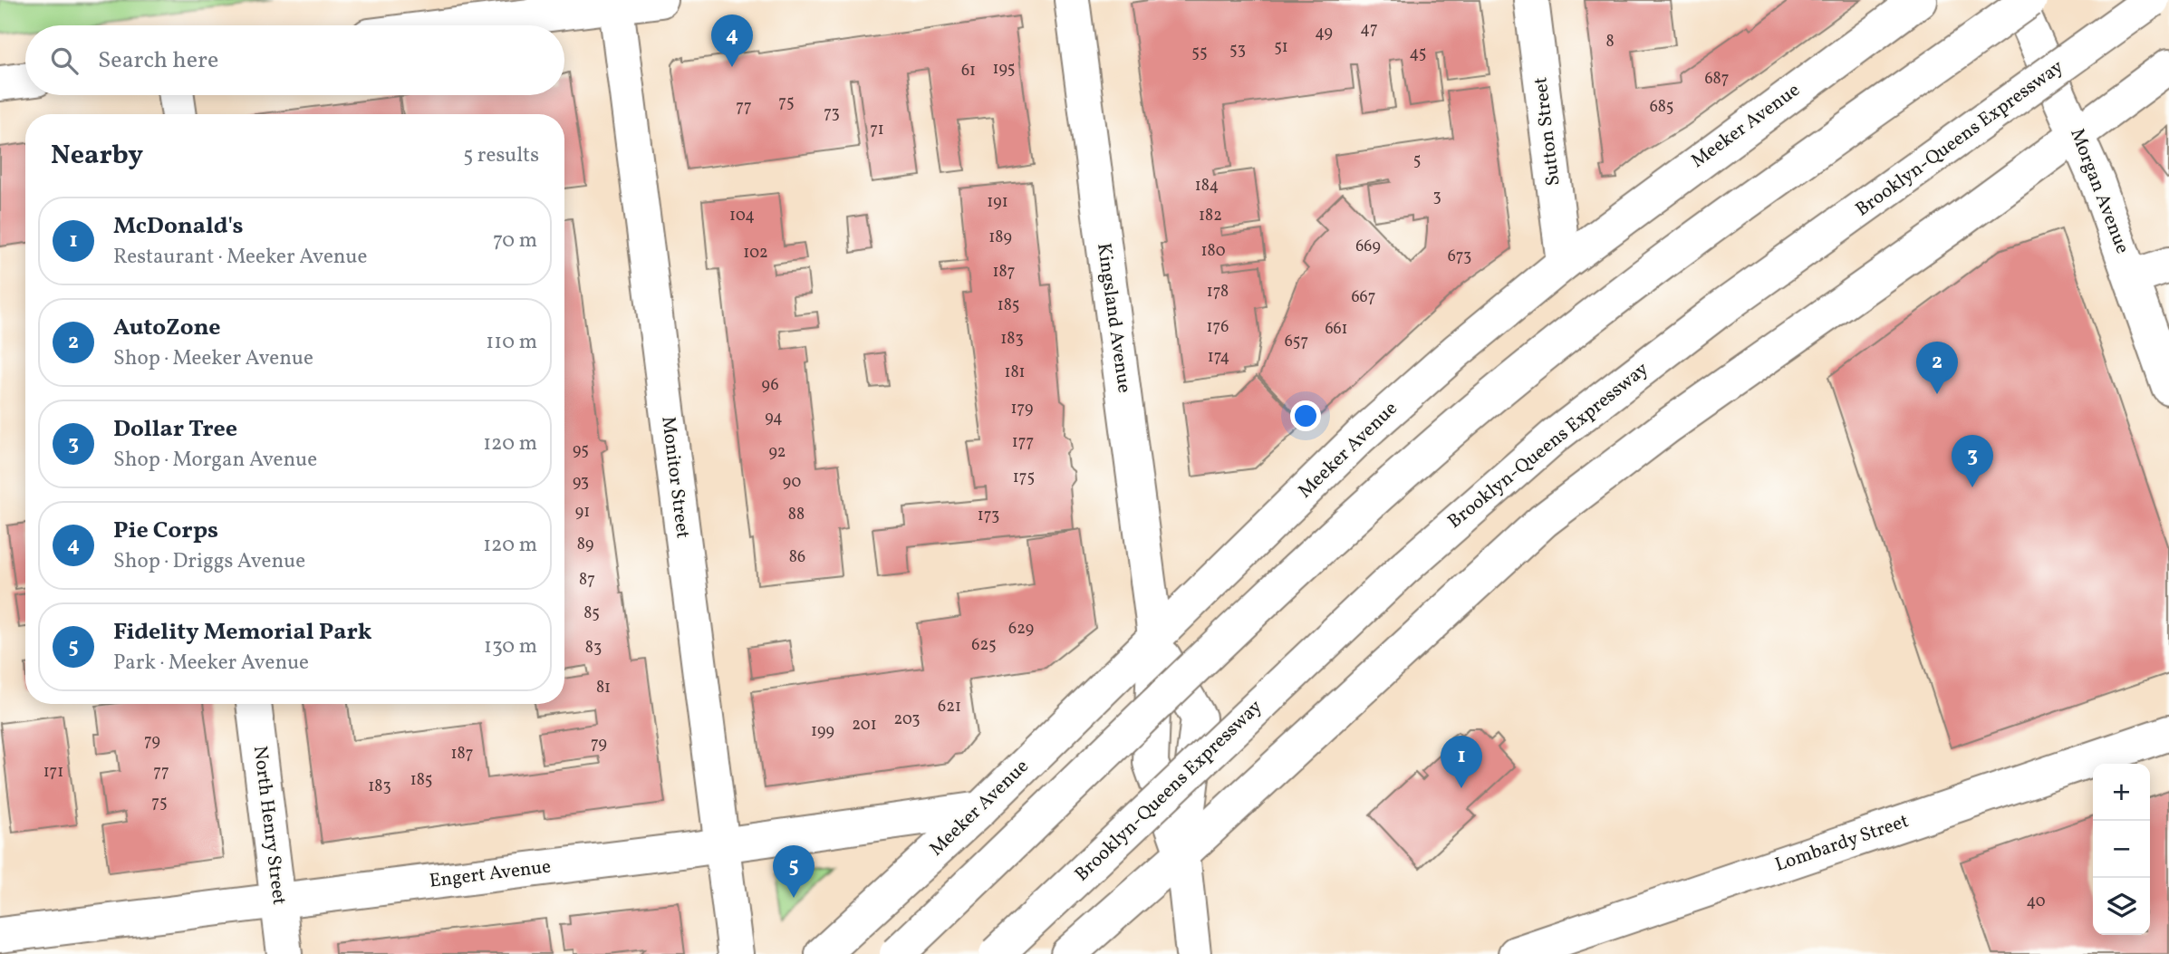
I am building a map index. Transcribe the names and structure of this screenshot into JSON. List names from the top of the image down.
{
  "streets": {
    "main road": [
      "Meeker Avenue",
      "Sutton Street",
      "Brooklyn-Queens Expressway",
      "Morgan Avenue",
      "Kingsland Avenue",
      "Monitor Street",
      "North Henry Street",
      "Lombardy Street",
      "Engert Avenue"
    ]
  },
  "crossings": [
    ["Meeker Avenue", "Sutton Street"],
    ["Meeker Avenue", "Kingsland Avenue"],
    ["Meeker Avenue", "Engert Avenue"],
    ["Monitor Street", "Engert Avenue"],
    ["North Henry Street", "Engert Avenue"]
  ],
  "house_numbers": [
    "47",
    "49",
    "8",
    "51",
    "53",
    "55",
    "45",
    "195",
    "61",
    "687",
    "75",
    "77",
    "685",
    "73",
    "71",
    "5",
    "184",
    "3",
    "191",
    "104",
    "182",
    "189",
    "669",
    "180",
    "102",
    "673",
    "187",
    "178",
    "667",
    "185",
    "176",
    "661",
    "183",
    "657",
    "174",
    "181",
    "96",
    "179",
    "94",
    "177",
    "95",
    "92",
    "175",
    "93",
    "90",
    "91",
    "88",
    "173",
    "89",
    "86",
    "87",
    "85",
    "629",
    "625",
    "83",
    "81",
    "621",
    "203",
    "201",
    "199",
    "79",
    "79",
    "187",
    "171",
    "77",
    "185",
    "183",
    "75",
    "40"
  ],
  "page": {
    "pins": [
      "4",
      "2",
      "3",
      "1",
      "5"
    ],
    "search": "Search here",
    "heading": ["Nearby", "5 results"],
    "list": [
      {
        "mark": "1",
        "name": "McDonald's",
        "note": "Restaurant · Meeker Avenue",
        "value": "70 m"
      },
      {
        "mark": "2",
        "name": "AutoZone",
        "note": "Shop · Meeker Avenue",
        "value": "110 m"
      },
      {
        "mark": "3",
        "name": "Dollar Tree",
        "note": "Shop · Morgan Avenue",
        "value": "120 m"
      },
      {
        "mark": "4",
        "name": "Pie Corps",
        "note": "Shop · Driggs Avenue",
        "value": "120 m"
      },
      {
        "mark": "5",
        "name": "Fidelity Memorial Park",
        "note": "Park · Meeker Avenue",
        "value": "130 m"
      }
    ],
    "map_buttons": ["+", "−"]
  }
}
